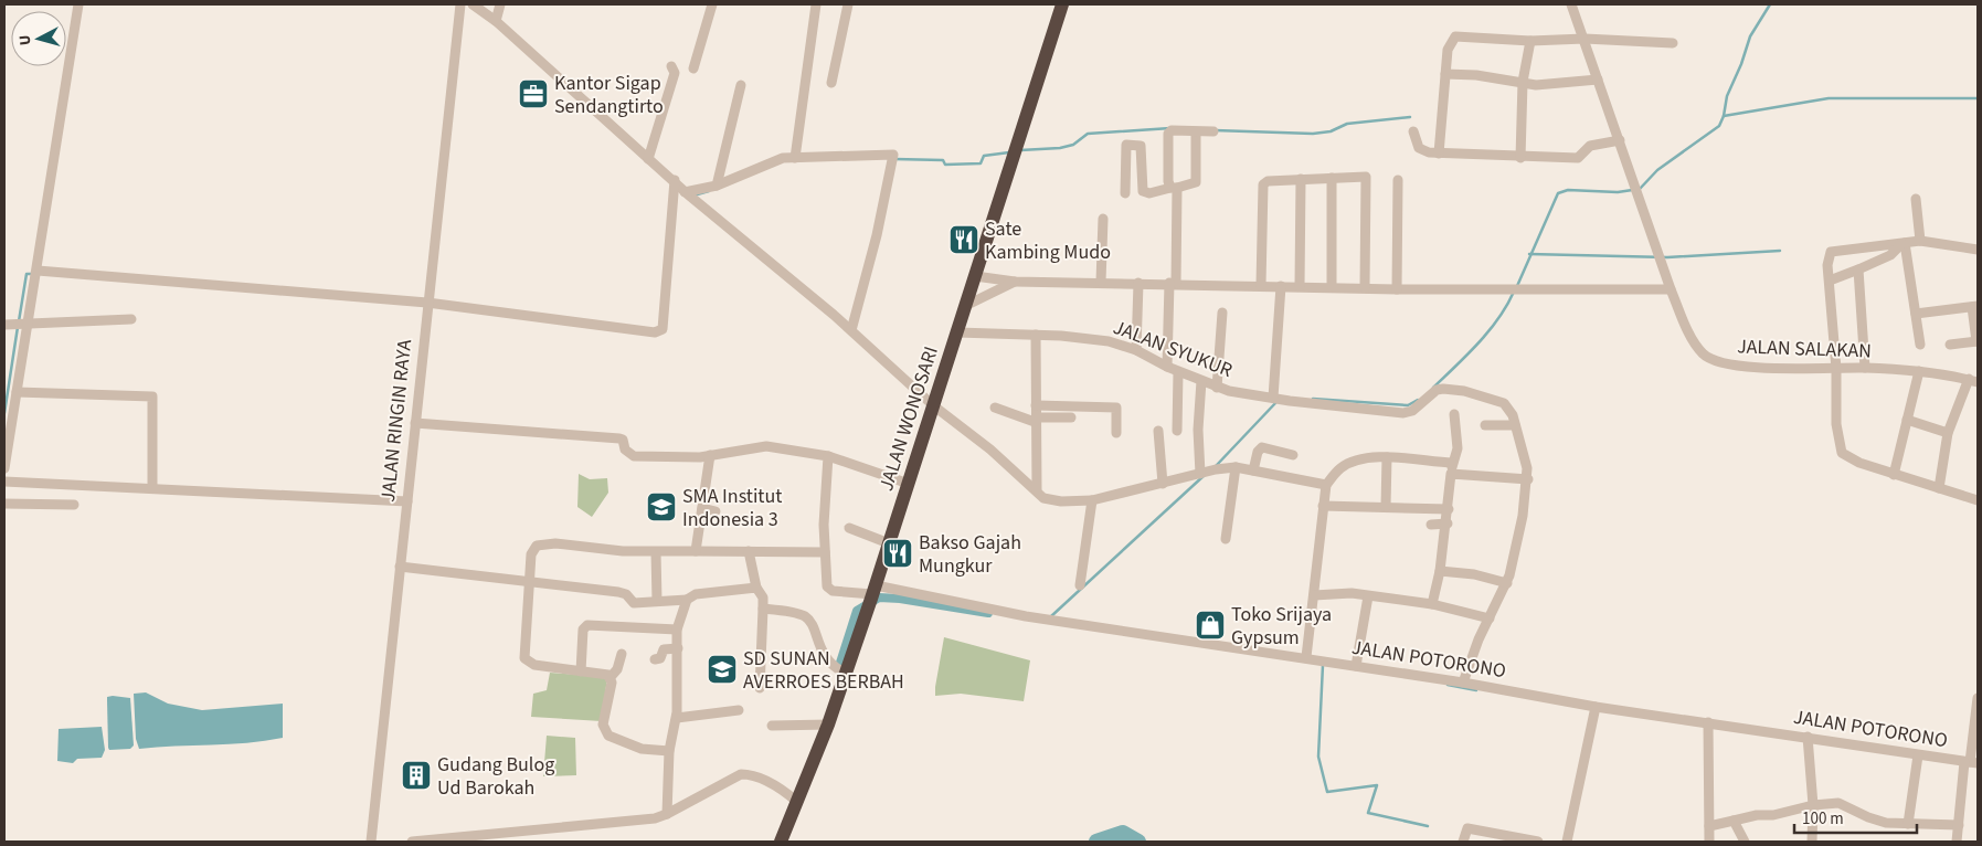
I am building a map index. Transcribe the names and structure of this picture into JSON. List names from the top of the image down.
{
  "streets": {
    "highway": ["JALAN WONOSARI"],
    "street": [
      "JALAN SYUKUR",
      "JALAN SALAKAN",
      "JALAN RINGIN RAYA",
      "JALAN POTORONO"
    ]
  },
  "crossings": [
    ["JALAN SYUKUR", "JALAN WONOSARI"],
    ["JALAN WONOSARI", "JALAN POTORONO"]
  ],
  "places": {
    "office": ["Kantor Sigap Sendangtirto"],
    "restaurant": ["Sate Kambing Mudo", "Bakso Gajah Mungkur"],
    "school or university": ["SMA Institut Indonesia 3", "SD SUNAN AVERROES BERBAH"],
    "shop": ["Toko Srijaya Gypsum"],
    "building": ["Gudang Bulog Ud Barokah"]
  },
  "scale_bar": "100 m",
  "north": "left"
}
